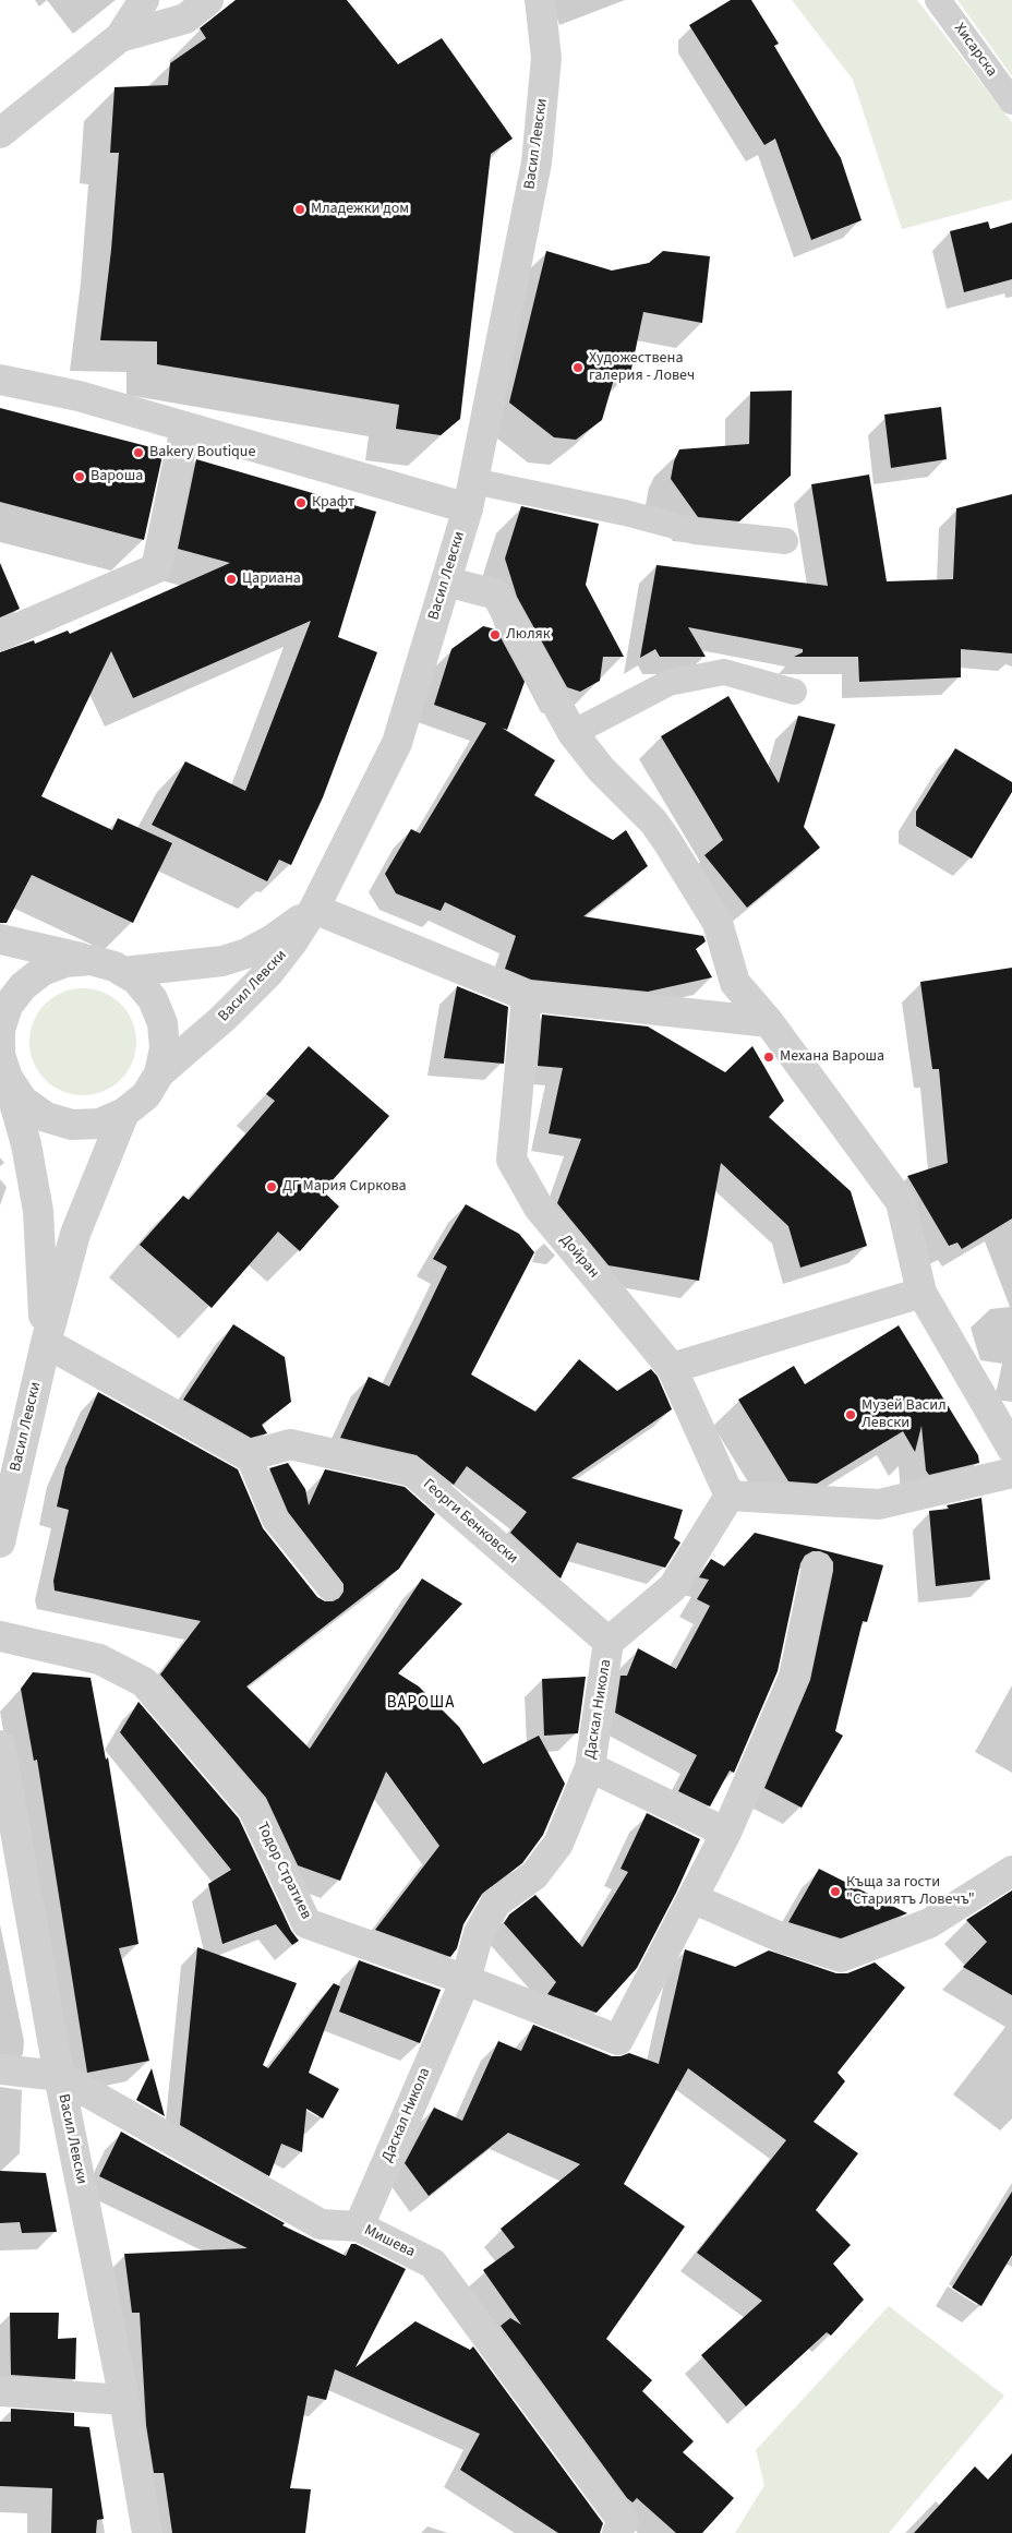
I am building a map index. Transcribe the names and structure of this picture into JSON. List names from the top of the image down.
{
  "streets": {
    "street": [
      "Васил Левски",
      "Дойран",
      "Георги Бенковски",
      "Даскал Никола",
      "Тодор Стратиев",
      "Мишева"
    ],
    "lane": ["Хисарска"]
  },
  "crossings": [
    ["Васил Левски", "Мишева"],
    ["Дойран", "Даскал Никола"],
    ["Георги Бенковски", "Даскал Никола"],
    ["Даскал Никола", "Тодор Стратиев"],
    ["Даскал Никола", "Мишева"]
  ],
  "districts": ["ВАРОША"],
  "places": [
    "Младежки дом",
    "Художествена галерия - Ловеч",
    "Bakery Boutique",
    "Вароша",
    "Крафт",
    "Цариана",
    "Люляк",
    "Механа Вароша",
    "ДГ Мария Сиркова",
    "Музей Васил Левски",
    "Къща за гости \"Стариятъ Ловечъ\""
  ]
}
